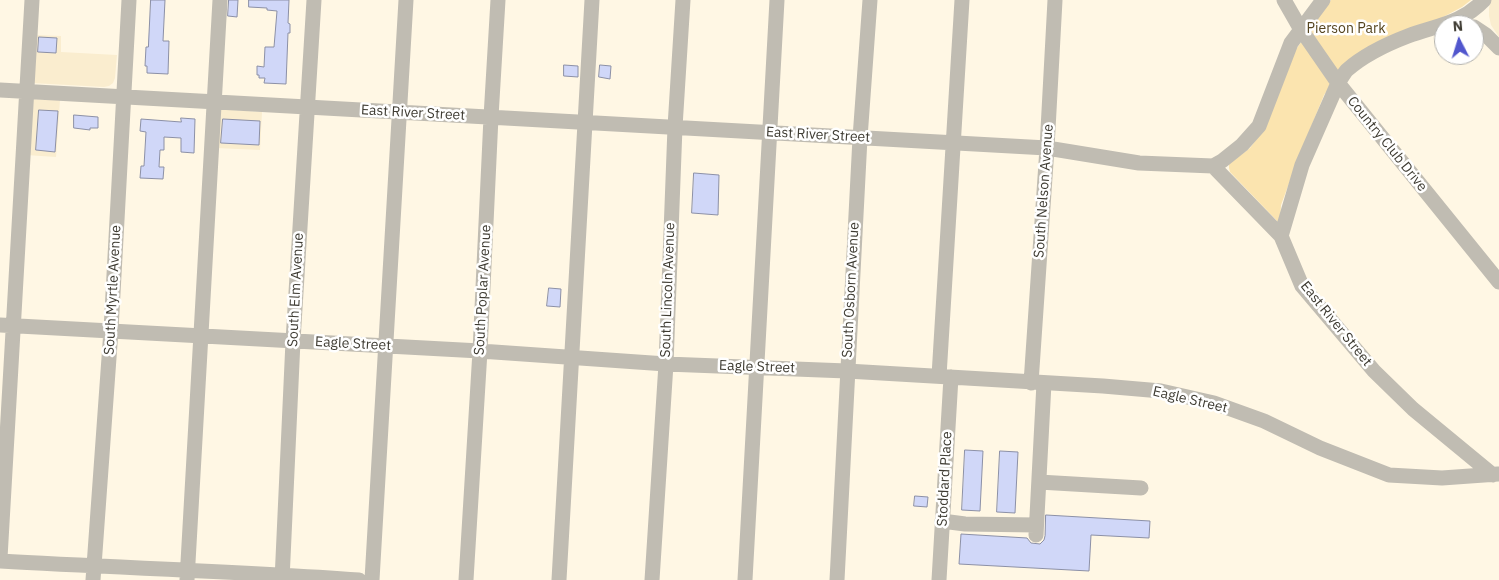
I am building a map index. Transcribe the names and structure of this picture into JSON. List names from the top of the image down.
{
  "streets": {
    "street": [
      "East River Street",
      "Country Club Drive",
      "South Nelson Avenue",
      "South Myrtle Avenue",
      "South Elm Avenue",
      "South Poplar Avenue",
      "South Lincoln Avenue",
      "South Osborn Avenue",
      "Eagle Street",
      "Stoddard Place"
    ]
  },
  "crossings": [
    ["East River Street", "South Nelson Avenue"],
    ["East River Street", "South Myrtle Avenue"],
    ["East River Street", "South Elm Avenue"],
    ["East River Street", "South Poplar Avenue"],
    ["East River Street", "South Lincoln Avenue"],
    ["East River Street", "South Osborn Avenue"],
    ["East River Street", "Eagle Street"],
    ["East River Street", "Stoddard Place"],
    ["South Nelson Avenue", "Eagle Street"],
    ["South Nelson Avenue", "Stoddard Place"],
    ["South Myrtle Avenue", "Eagle Street"],
    ["South Elm Avenue", "Eagle Street"],
    ["South Poplar Avenue", "Eagle Street"],
    ["South Lincoln Avenue", "Eagle Street"],
    ["South Osborn Avenue", "Eagle Street"],
    ["Eagle Street", "Stoddard Place"]
  ],
  "parks": ["Pierson Park"],
  "north": "top"
}
